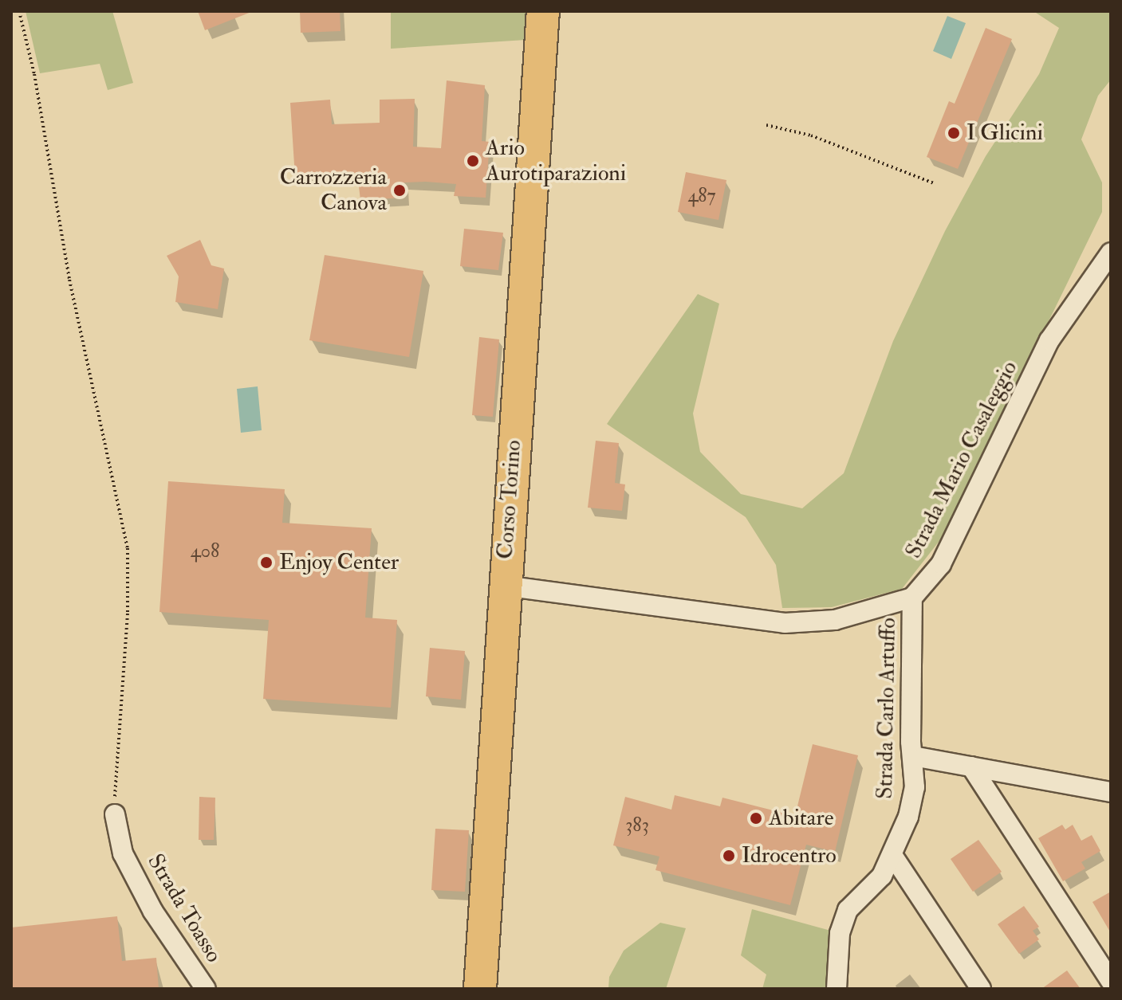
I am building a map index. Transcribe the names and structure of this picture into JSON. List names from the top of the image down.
{
  "streets": {
    "main road": ["Corso Torino"],
    "street": ["Strada Mario Casaleggio", "Strada Carlo Artuffo", "Strada Toasso"]
  },
  "crossings": [
    ["Strada Mario Casaleggio", "Strada Carlo Artuffo"]
  ],
  "places": [
    "I Glicini",
    "Ario Aurotiparazioni",
    "Carrozzeria Canova",
    "Enjoy Center",
    "Abitare",
    "Idrocentro"
  ],
  "house_numbers": ["487", "408", "383"]
}
